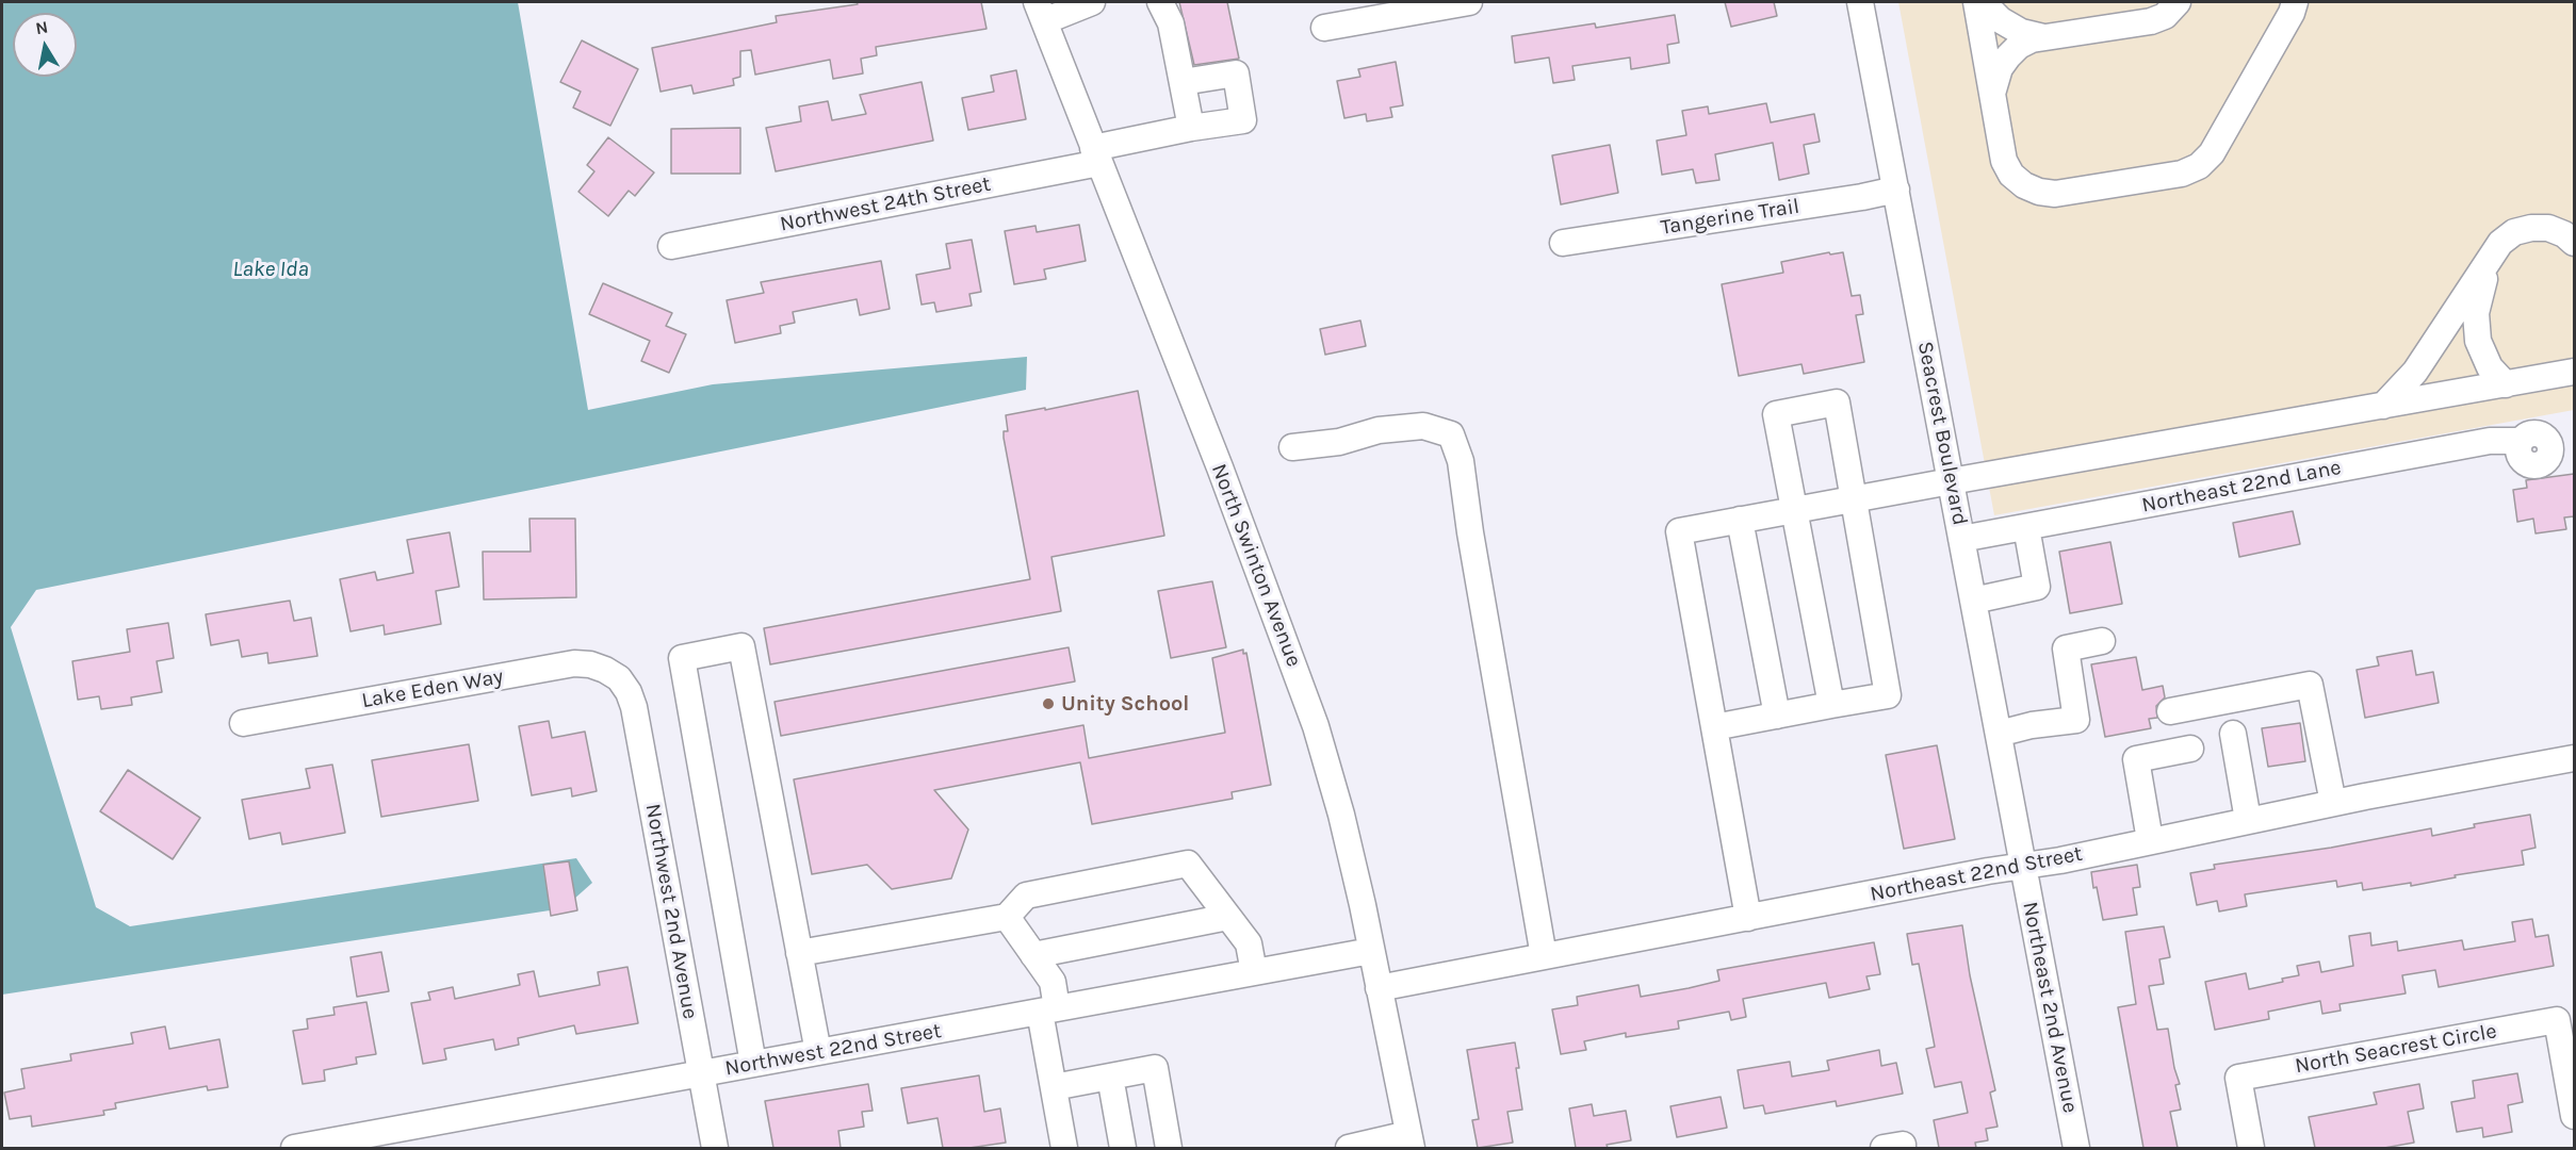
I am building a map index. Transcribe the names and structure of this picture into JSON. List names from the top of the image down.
{
  "streets": {
    "street": [
      "Northwest 24th Street",
      "Tangerine Trail",
      "Seacrest Boulevard",
      "Northeast 22nd Lane",
      "North Swinton Avenue",
      "Lake Eden Way",
      "Northeast 22nd Street",
      "Northwest 2nd Avenue",
      "Northeast 2nd Avenue",
      "North Seacrest Circle",
      "Northwest 22nd Street"
    ]
  },
  "crossings": [
    ["Northwest 24th Street", "North Swinton Avenue"],
    ["Tangerine Trail", "Seacrest Boulevard"],
    ["Seacrest Boulevard", "Northeast 22nd Lane"],
    ["Seacrest Boulevard", "Northeast 22nd Street"],
    ["Seacrest Boulevard", "Northeast 2nd Avenue"],
    ["North Swinton Avenue", "Northeast 22nd Street"],
    ["North Swinton Avenue", "Northwest 22nd Street"],
    ["Lake Eden Way", "Northwest 2nd Avenue"],
    ["Northeast 22nd Street", "Northeast 2nd Avenue"],
    ["Northwest 2nd Avenue", "Northwest 22nd Street"]
  ],
  "water": ["Lake Ida"],
  "places": ["Unity School"],
  "north": "top"
}
